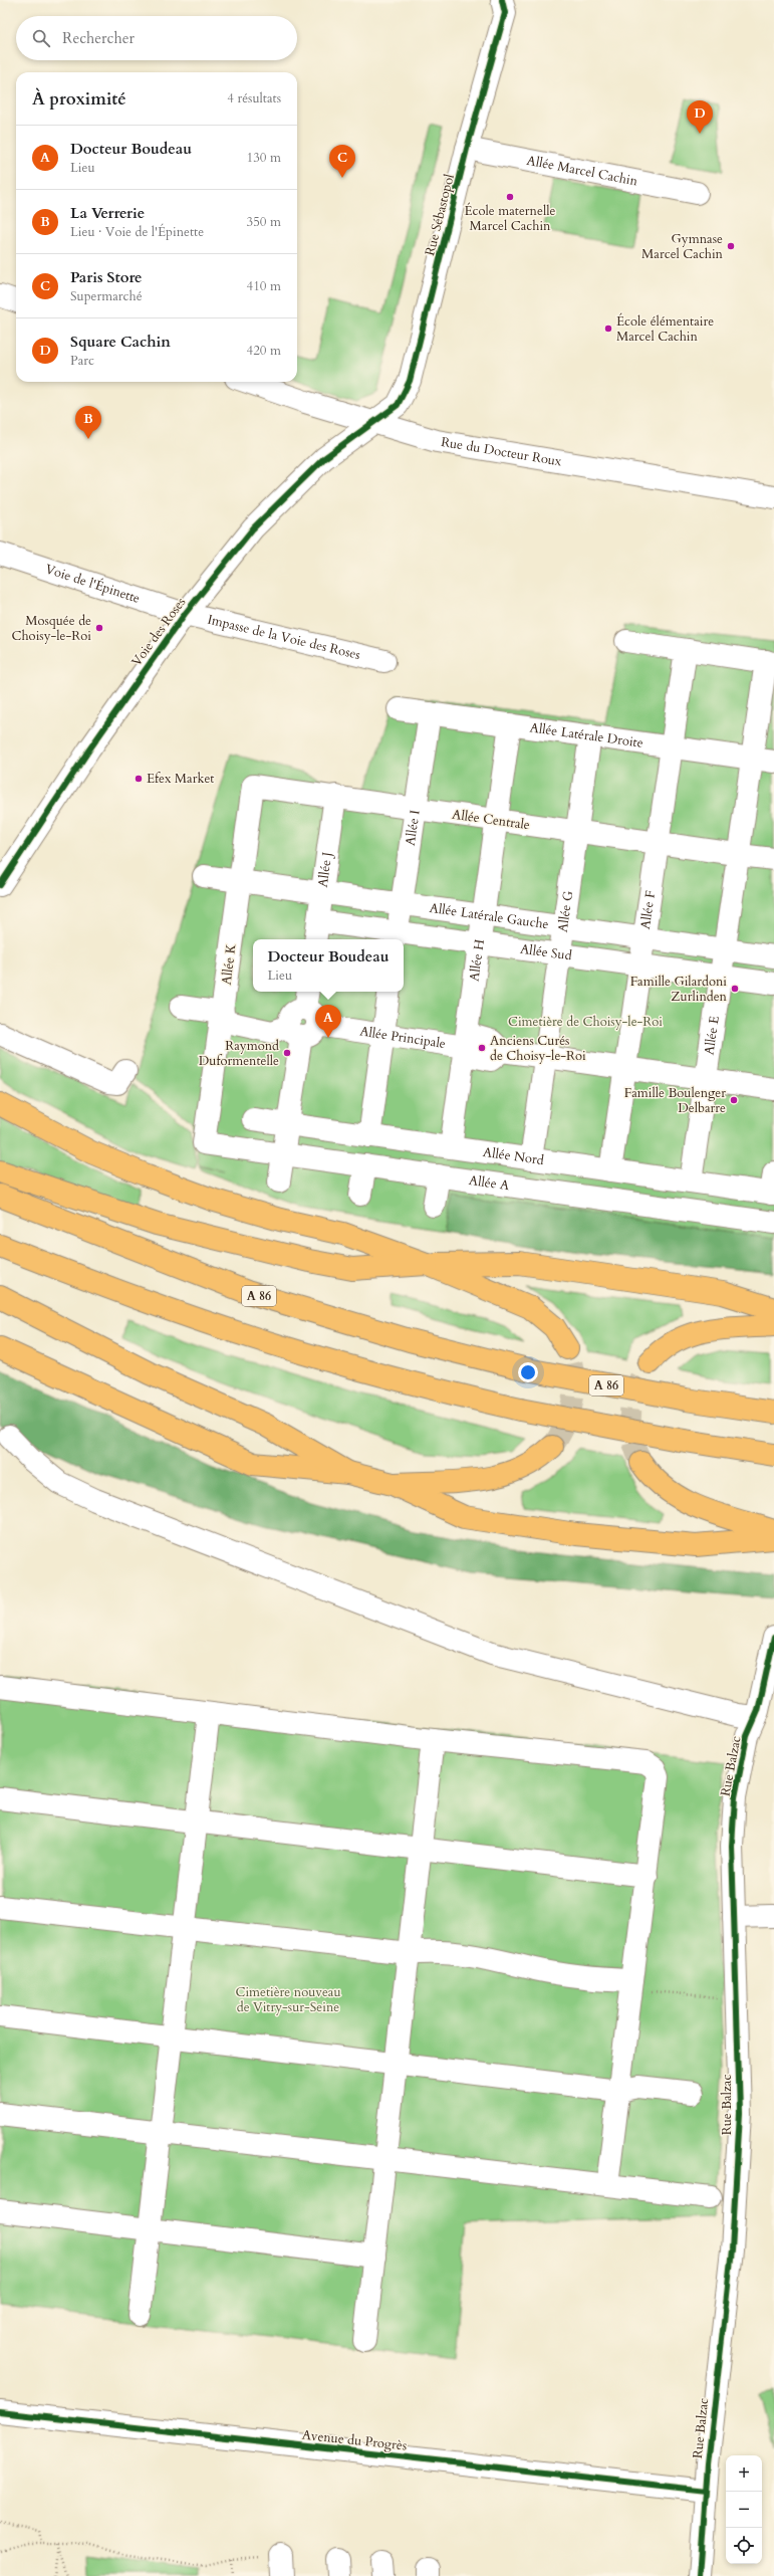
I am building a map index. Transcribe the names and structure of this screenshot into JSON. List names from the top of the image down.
{
  "streets": {
    "main road": ["A 86"],
    "street": [
      "Allée Marcel Cachin",
      "Rue Sébastopol",
      "Rue du Docteur Roux",
      "Voie de l'Épinette",
      "Voie des Roses",
      "Impasse de la Voie des Roses",
      "Allée Latérale Droite",
      "Allée Centrale",
      "Allée I",
      "Allée J",
      "Allée F",
      "Allée G",
      "Allée Latérale Gauche",
      "Allée Sud",
      "Allée H",
      "Allée K",
      "Allée E",
      "Allée Principale",
      "Allée Nord",
      "Allée A",
      "Rue Balzac",
      "Avenue du Progrès"
    ]
  },
  "crossings": [
    ["Allée Marcel Cachin", "Rue Sébastopol"],
    ["Rue Sébastopol", "Rue du Docteur Roux"],
    ["Rue Sébastopol", "Voie des Roses"],
    ["Rue du Docteur Roux", "Voie des Roses"],
    ["Voie de l'Épinette", "Voie des Roses"],
    ["Voie de l'Épinette", "Impasse de la Voie des Roses"],
    ["Voie des Roses", "Impasse de la Voie des Roses"],
    ["Allée Latérale Droite", "Allée I"],
    ["Allée Latérale Droite", "Allée F"],
    ["Allée Latérale Droite", "Allée G"],
    ["Allée Latérale Droite", "Allée H"],
    ["Allée Latérale Droite", "Allée E"],
    ["Allée Centrale", "Allée I"],
    ["Allée Centrale", "Allée J"],
    ["Allée Centrale", "Allée F"],
    ["Allée Centrale", "Allée G"],
    ["Allée Centrale", "Allée H"],
    ["Allée Centrale", "Allée K"],
    ["Allée Centrale", "Allée E"],
    ["Allée I", "Allée Latérale Gauche"],
    ["Allée I", "Allée Sud"],
    ["Allée J", "Allée Latérale Gauche"],
    ["Allée J", "Allée Sud"],
    ["Allée F", "Allée Latérale Gauche"],
    ["Allée F", "Allée Sud"],
    ["Allée F", "Allée Nord"],
    ["Allée G", "Allée Latérale Gauche"],
    ["Allée G", "Allée Sud"],
    ["Allée G", "Allée Nord"],
    ["Allée Latérale Gauche", "Allée H"],
    ["Allée Latérale Gauche", "Allée K"],
    ["Allée Latérale Gauche", "Allée E"],
    ["Allée Sud", "Allée H"],
    ["Allée Sud", "Allée E"],
    ["Allée H", "Allée Principale"],
    ["Allée H", "Allée Nord"],
    ["Allée K", "Allée Principale"],
    ["Allée K", "Allée A"],
    ["Allée E", "Allée Nord"],
    ["Rue Balzac", "Avenue du Progrès"]
  ],
  "parks": ["Cimetière de Choisy-le-Roi", "Cimetière nouveau de Vitry-sur-Seine"],
  "places": [
    "École maternelle Marcel Cachin",
    "Gymnase Marcel Cachin",
    "École élémentaire Marcel Cachin",
    "Mosquée de Choisy-le-Roi",
    "Efex Market",
    "Famille Gilardoni Zurlinden",
    "Anciens Curés de Choisy-le-Roi",
    "Raymond Duformentelle",
    "Famille Boulenger Delbarre"
  ],
  "page": {
    "search": "Rechercher",
    "heading": ["À proximité", "4 résultats"],
    "pins": [
      "D",
      "C",
      "B",
      "A"
    ],
    "list": [
      {
        "mark": "A",
        "name": "Docteur Boudeau",
        "note": "Lieu",
        "value": "130 m"
      },
      {
        "mark": "B",
        "name": "La Verrerie",
        "note": "Lieu · Voie de l'Épinette",
        "value": "350 m"
      },
      {
        "mark": "C",
        "name": "Paris Store",
        "note": "Supermarché",
        "value": "410 m"
      },
      {
        "mark": "D",
        "name": "Square Cachin",
        "note": "Parc",
        "value": "420 m"
      }
    ],
    "popup": ["Docteur Boudeau", "Lieu"],
    "map_buttons": ["+", "−"]
  }
}
